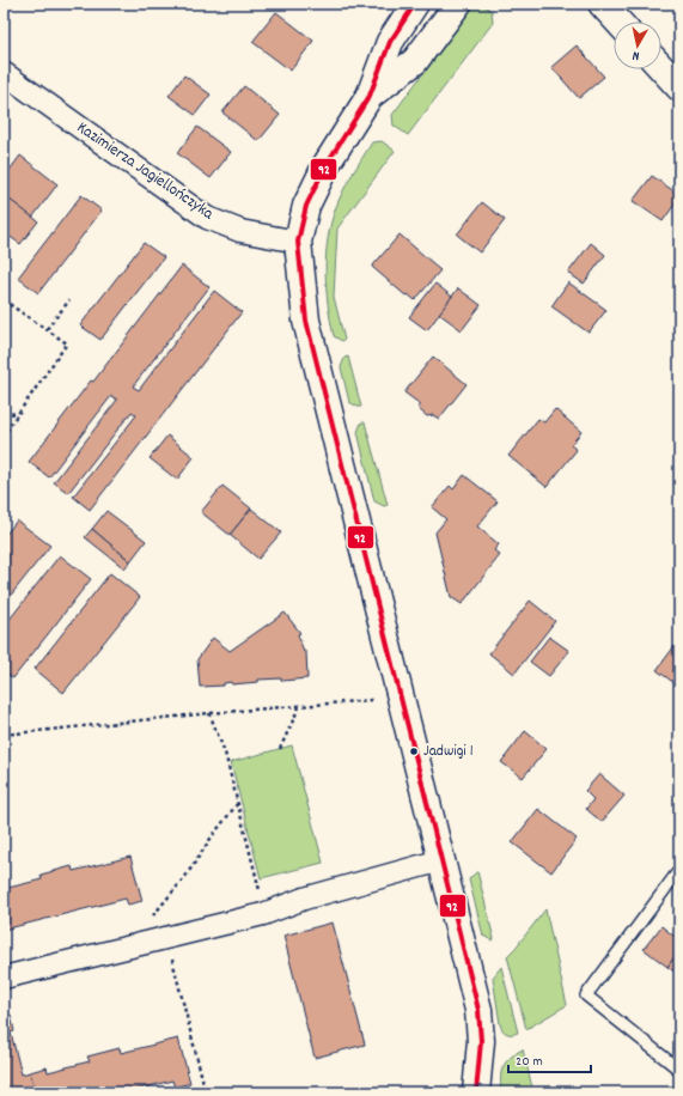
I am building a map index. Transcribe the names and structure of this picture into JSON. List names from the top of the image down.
{
  "streets": {
    "street": ["Kazimierza Jagiellończyka"]
  },
  "places": ["Jadwigi 1"],
  "lines": ["transit line 92"],
  "scale_bar": "20 m",
  "north": "bottom"
}
